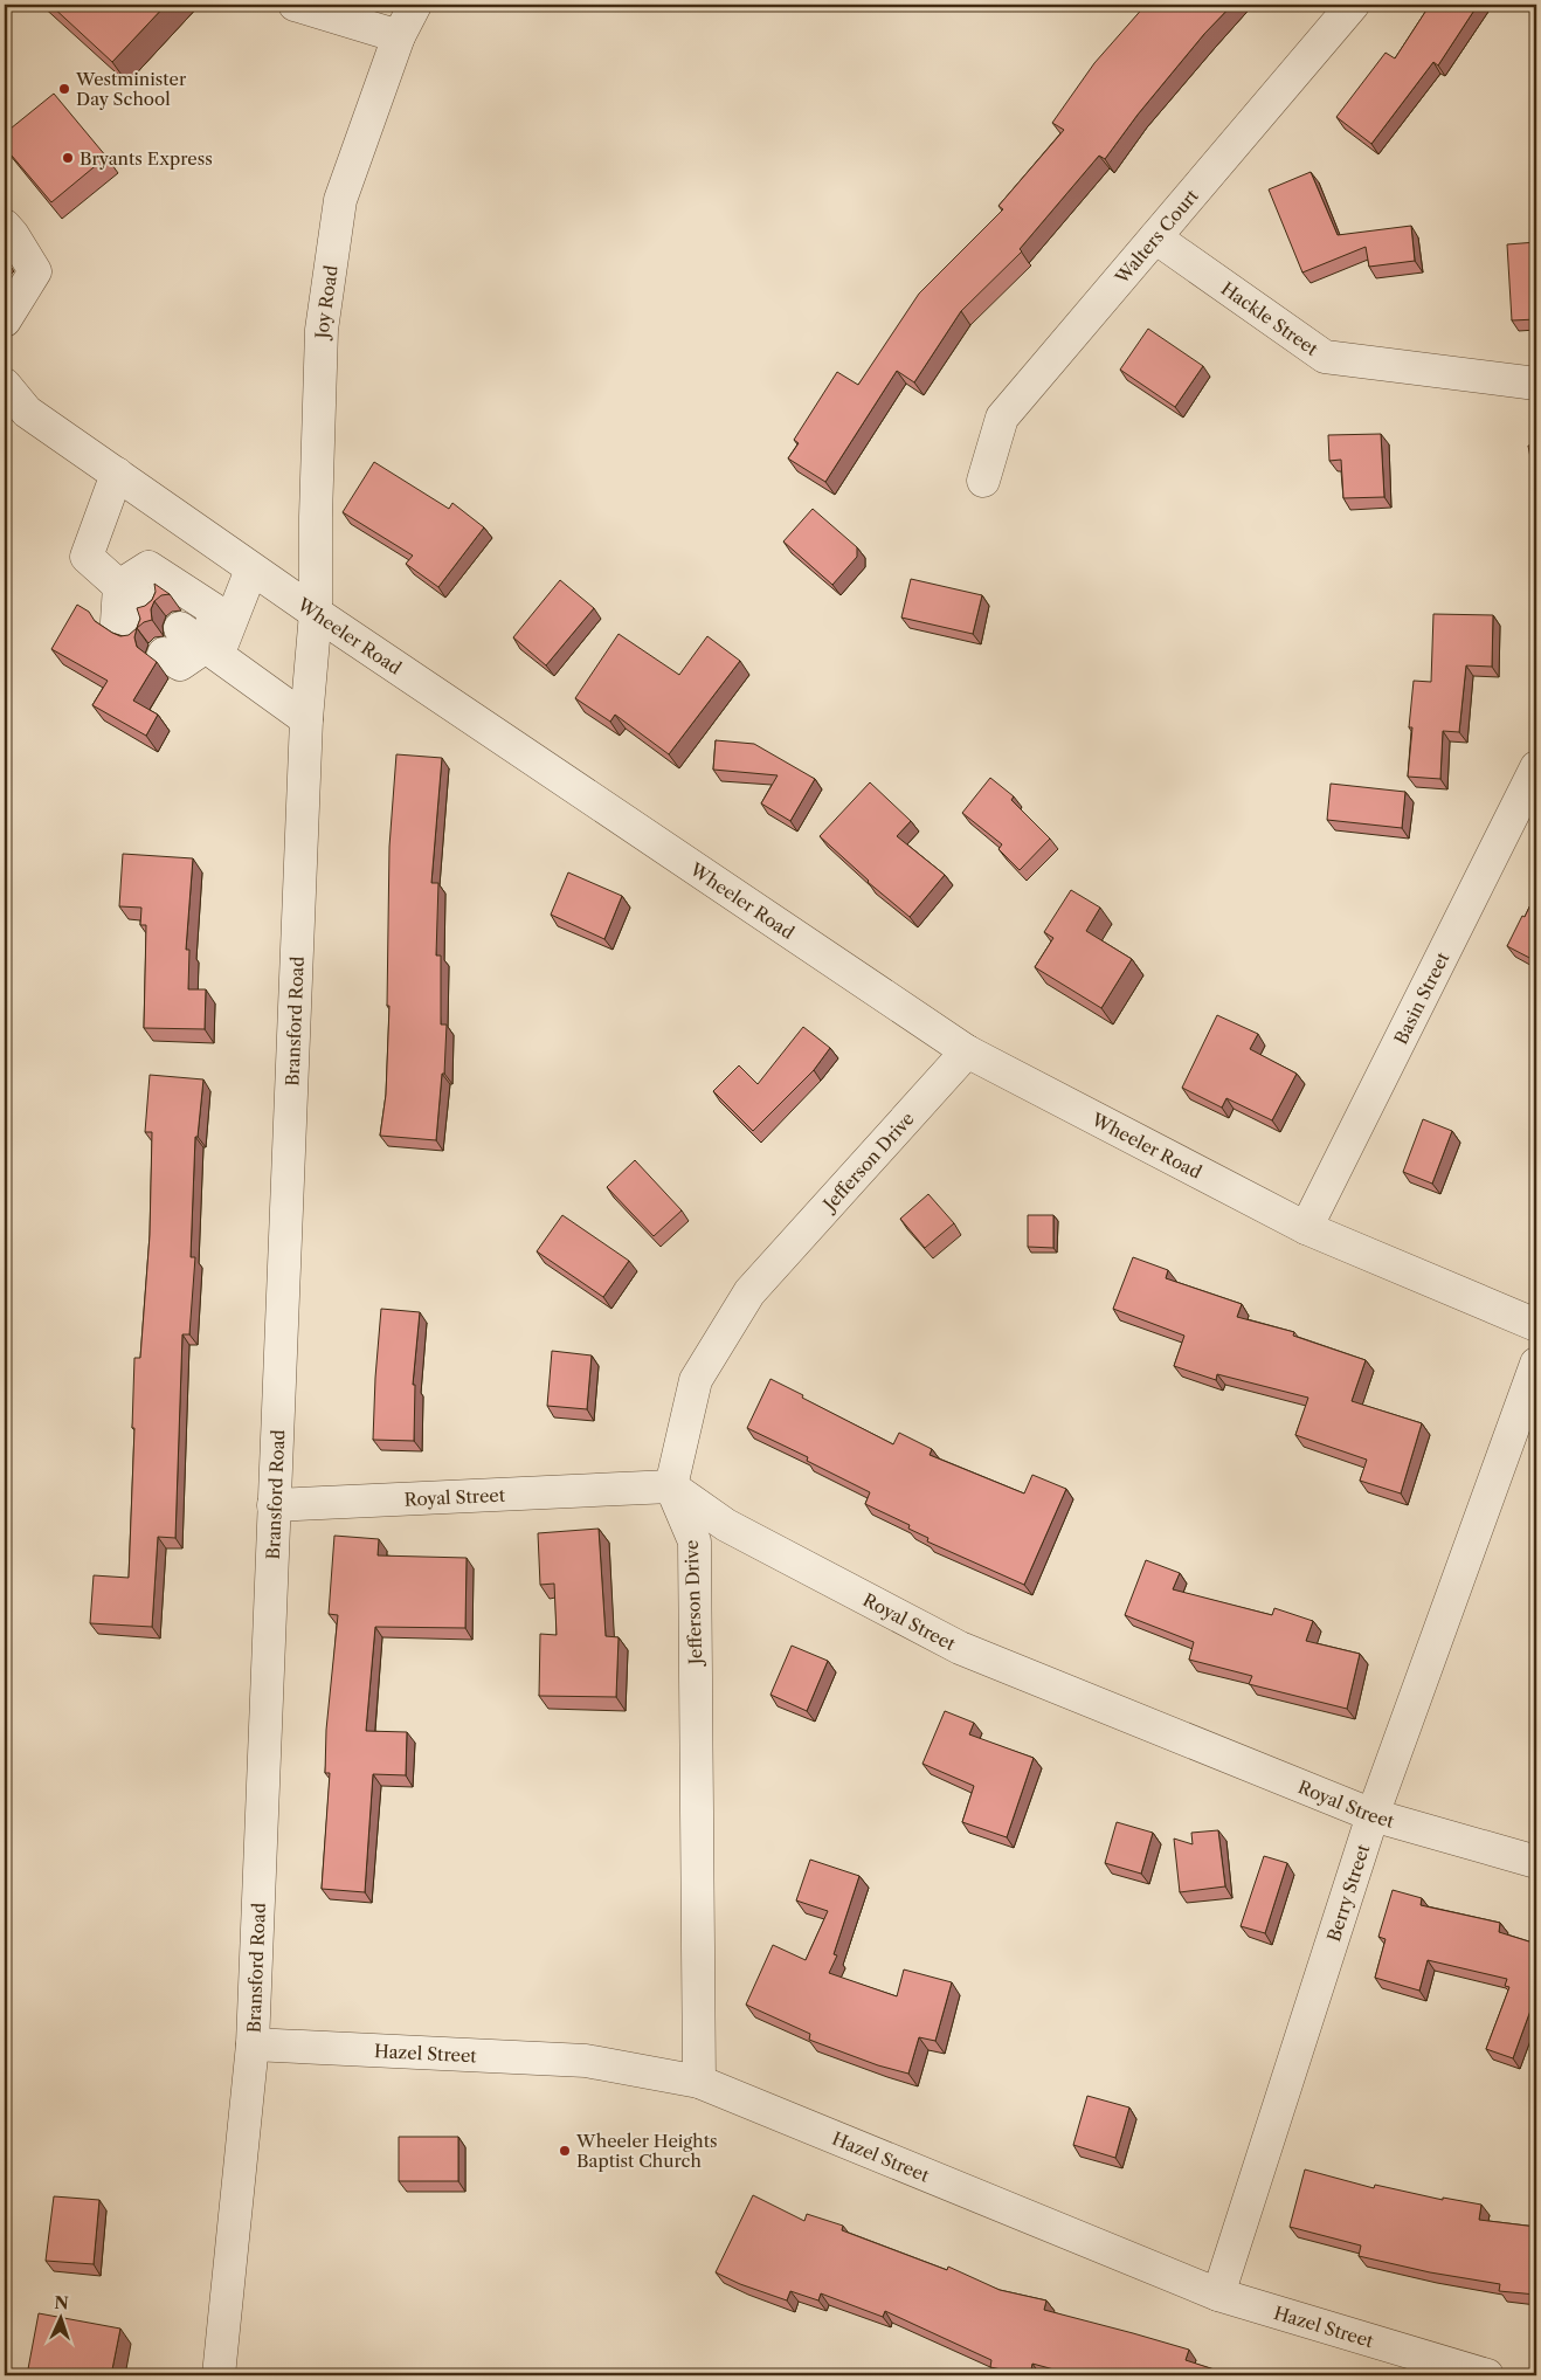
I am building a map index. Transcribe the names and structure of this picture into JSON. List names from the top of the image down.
{
  "streets": {
    "street": [
      "Walters Court",
      "Joy Road",
      "Hackle Street",
      "Wheeler Road",
      "Basin Street",
      "Bransford Road",
      "Jefferson Drive",
      "Royal Street",
      "Berry Street",
      "Hazel Street"
    ]
  },
  "crossings": [
    ["Walters Court", "Hackle Street"],
    ["Joy Road", "Wheeler Road"],
    ["Joy Road", "Bransford Road"],
    ["Wheeler Road", "Basin Street"],
    ["Wheeler Road", "Bransford Road"],
    ["Wheeler Road", "Jefferson Drive"],
    ["Bransford Road", "Royal Street"],
    ["Bransford Road", "Hazel Street"],
    ["Jefferson Drive", "Royal Street"],
    ["Jefferson Drive", "Hazel Street"],
    ["Royal Street", "Berry Street"],
    ["Berry Street", "Hazel Street"]
  ],
  "places": ["Westminister Day School", "Bryants Express", "Wheeler Heights Baptist Church"],
  "north": "top"
}
